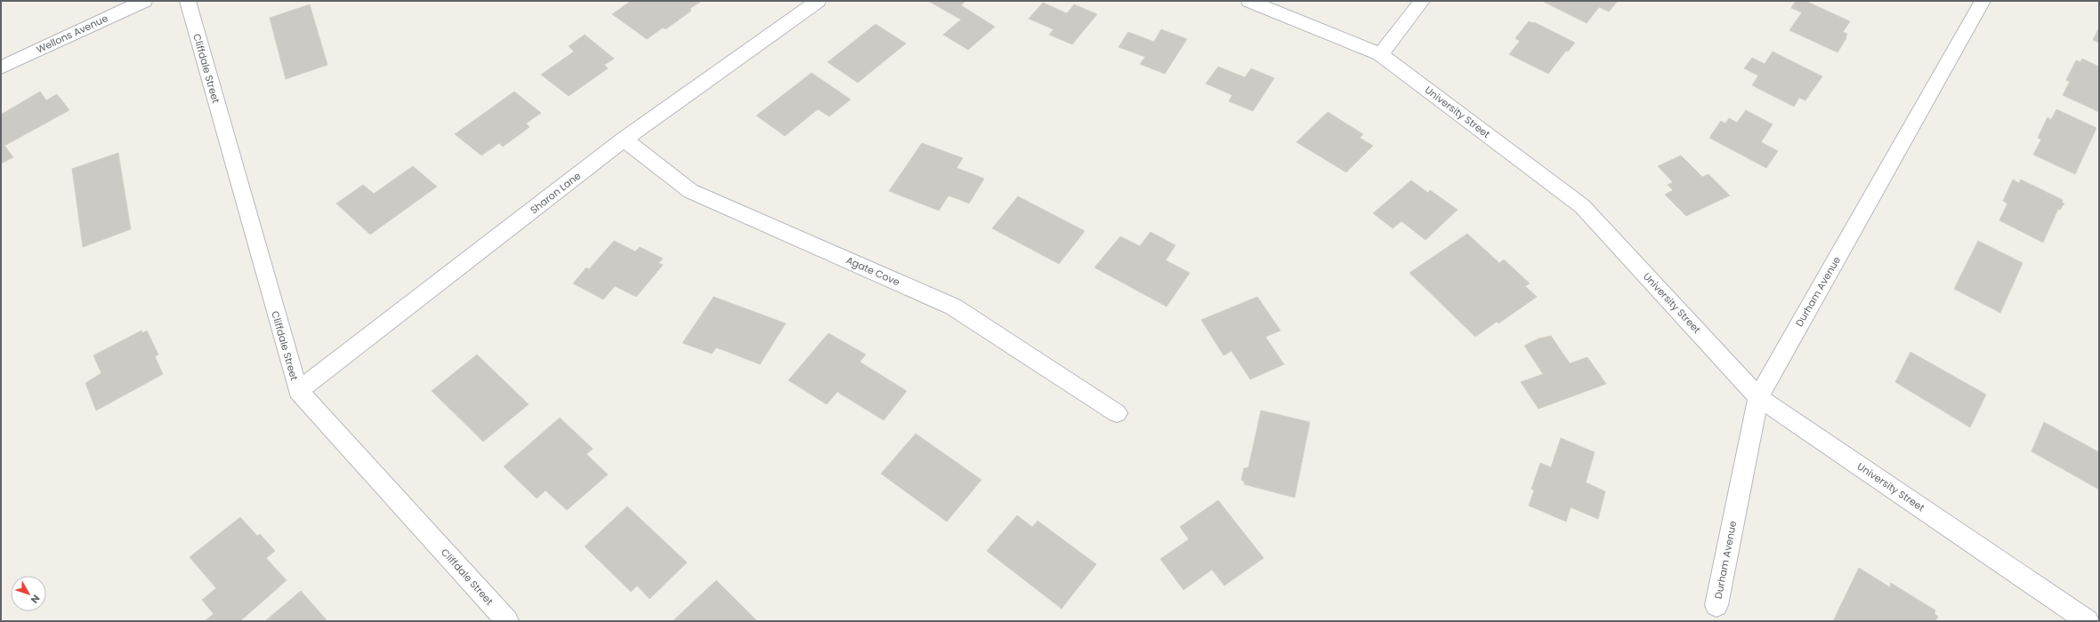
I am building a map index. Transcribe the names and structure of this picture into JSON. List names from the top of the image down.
{
  "streets": {
    "street": [
      "Wellons Avenue",
      "Cliffdale Street",
      "University Street",
      "Sharon Lane",
      "Agate Cove",
      "Durham Avenue"
    ]
  },
  "crossings": [
    ["Cliffdale Street", "Sharon Lane"],
    ["University Street", "Durham Avenue"],
    ["Sharon Lane", "Agate Cove"]
  ],
  "north": "bottom right"
}
